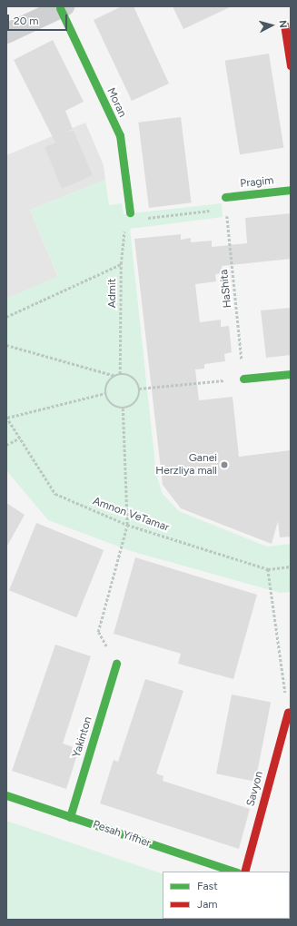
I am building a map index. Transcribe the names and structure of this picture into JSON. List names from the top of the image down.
{
  "streets": {
    "street": [
      "Moran",
      "Pragim",
      "Yakinton",
      "Savyon",
      "Pesah Yifher"
    ],
    "path": ["HaShita", "Admit", "Amnon VeTamar"]
  },
  "crossings": [
    ["Moran", "Admit"],
    ["Pragim", "HaShita"],
    ["Yakinton", "Pesah Yifher"]
  ],
  "places": ["Ganei Herzliya mall"],
  "legend": ["Fast", "Jam"],
  "scale_bar": "20 m",
  "north": "right"
}
